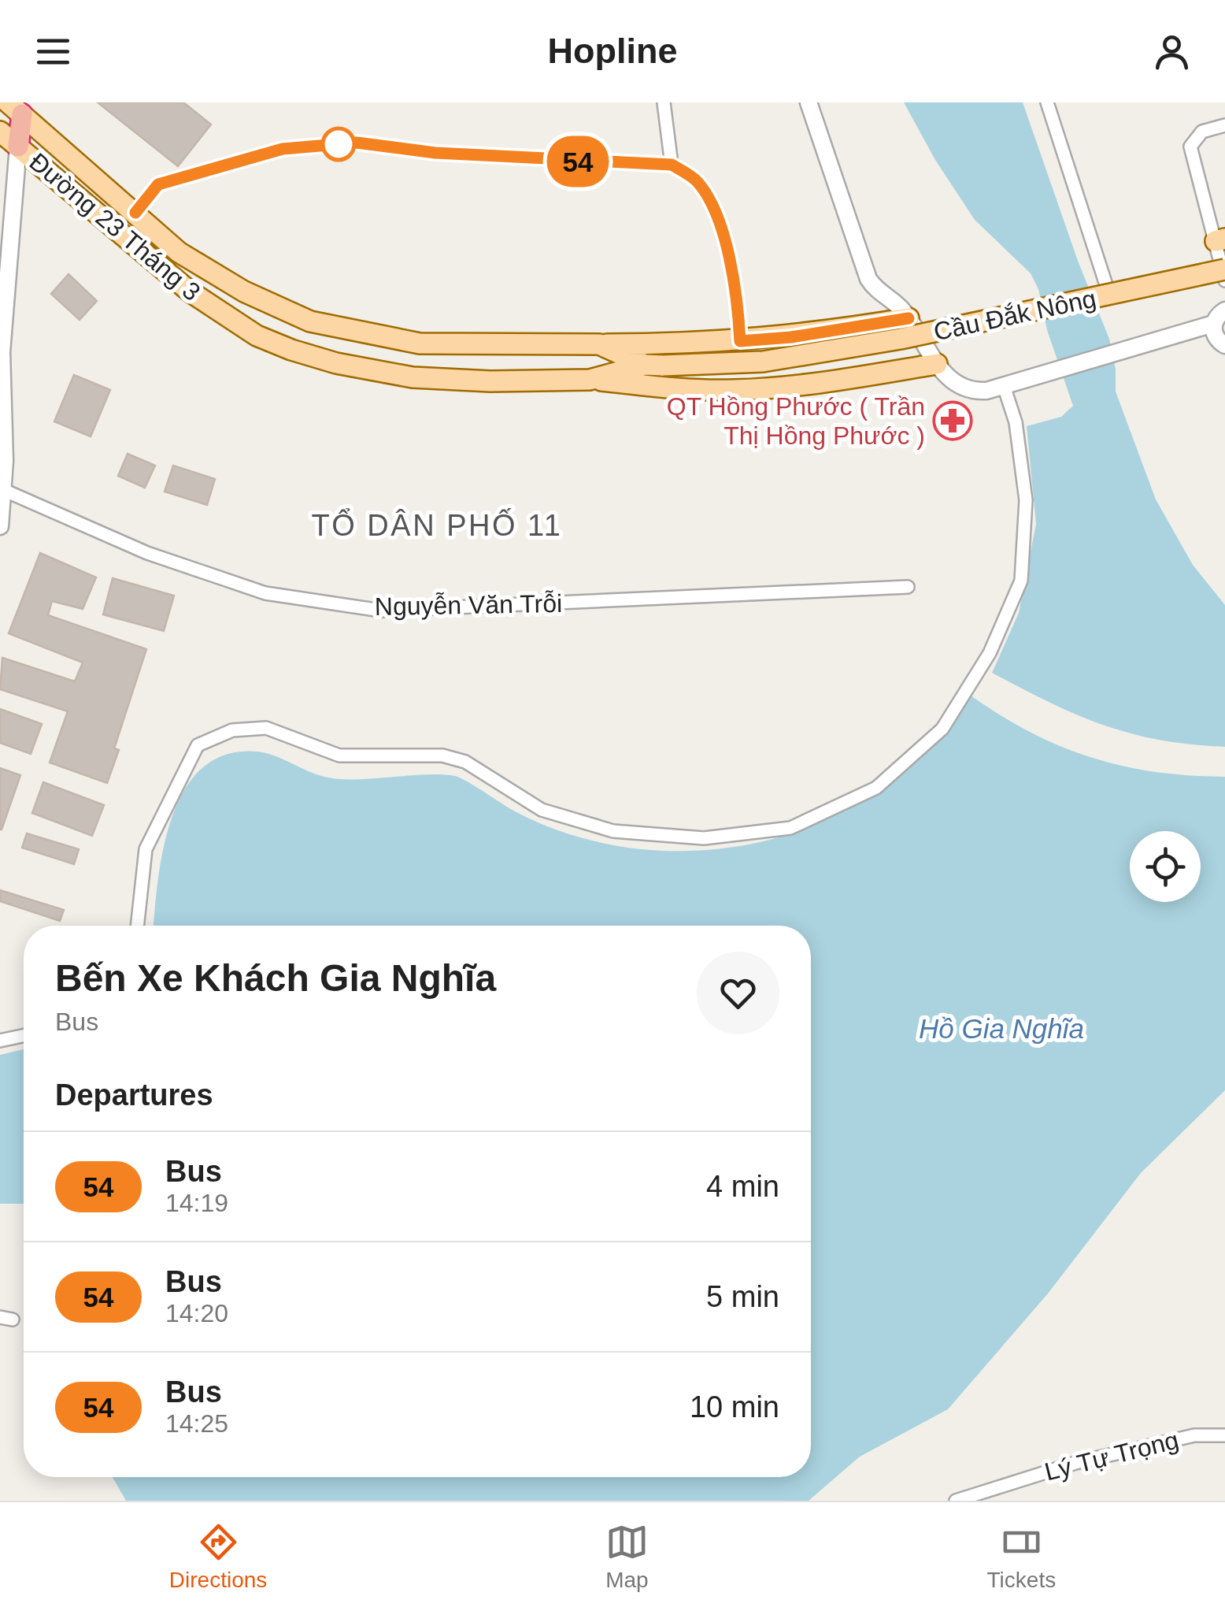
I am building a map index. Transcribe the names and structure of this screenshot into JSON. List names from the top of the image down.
{
  "streets": {
    "main road": ["Đường 23 Tháng 3", "Cầu Đắk Nông"],
    "street": ["Nguyễn Văn Trỗi", "Lý Tự Trọng"]
  },
  "crossings": [
    ["Đường 23 Tháng 3", "Cầu Đắk Nông"]
  ],
  "districts": ["TỔ DÂN PHỐ 11"],
  "water": ["Hồ Gia Nghĩa"],
  "places": {
    "pharmacy": ["QT Hồng Phước ( Trần Thị Hồng Phước )"]
  },
  "lines": ["bus line 54"],
  "page": {
    "header": "Hopline",
    "on_map": "54",
    "heading": [
      ["Bến Xe Khách Gia Nghĩa", "Bus"],
      "Departures"
    ],
    "list": [
      {
        "mark": "54",
        "name": "Bus",
        "note": "14:19",
        "value": "4 min"
      },
      {
        "mark": "54",
        "name": "Bus",
        "note": "14:20",
        "value": "5 min"
      },
      {
        "mark": "54",
        "name": "Bus",
        "note": "14:25",
        "value": "10 min"
      }
    ],
    "tabs": ["Directions", "Map", "Tickets"]
  }
}
